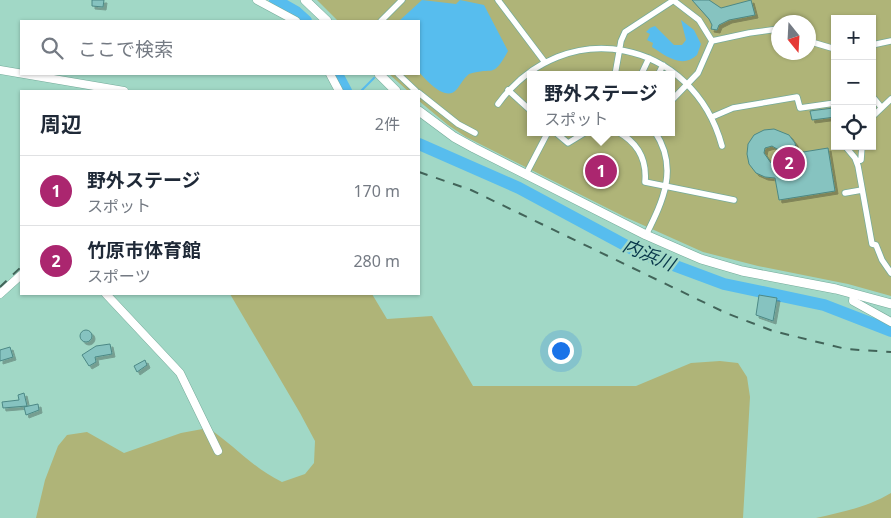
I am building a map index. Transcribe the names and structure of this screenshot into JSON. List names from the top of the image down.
{
  "water": ["内浜川"],
  "north": "bottom",
  "page": {
    "map_buttons": ["+", "−"],
    "search": "ここで検索",
    "popup": ["野外ステージ", "スポット"],
    "heading": ["周辺", "2件"],
    "pins": ["2", "1"],
    "list": [
      {
        "mark": "1",
        "name": "野外ステージ",
        "note": "スポット",
        "value": "170 m"
      },
      {
        "mark": "2",
        "name": "竹原市体育館",
        "note": "スポーツ",
        "value": "280 m"
      }
    ]
  }
}
